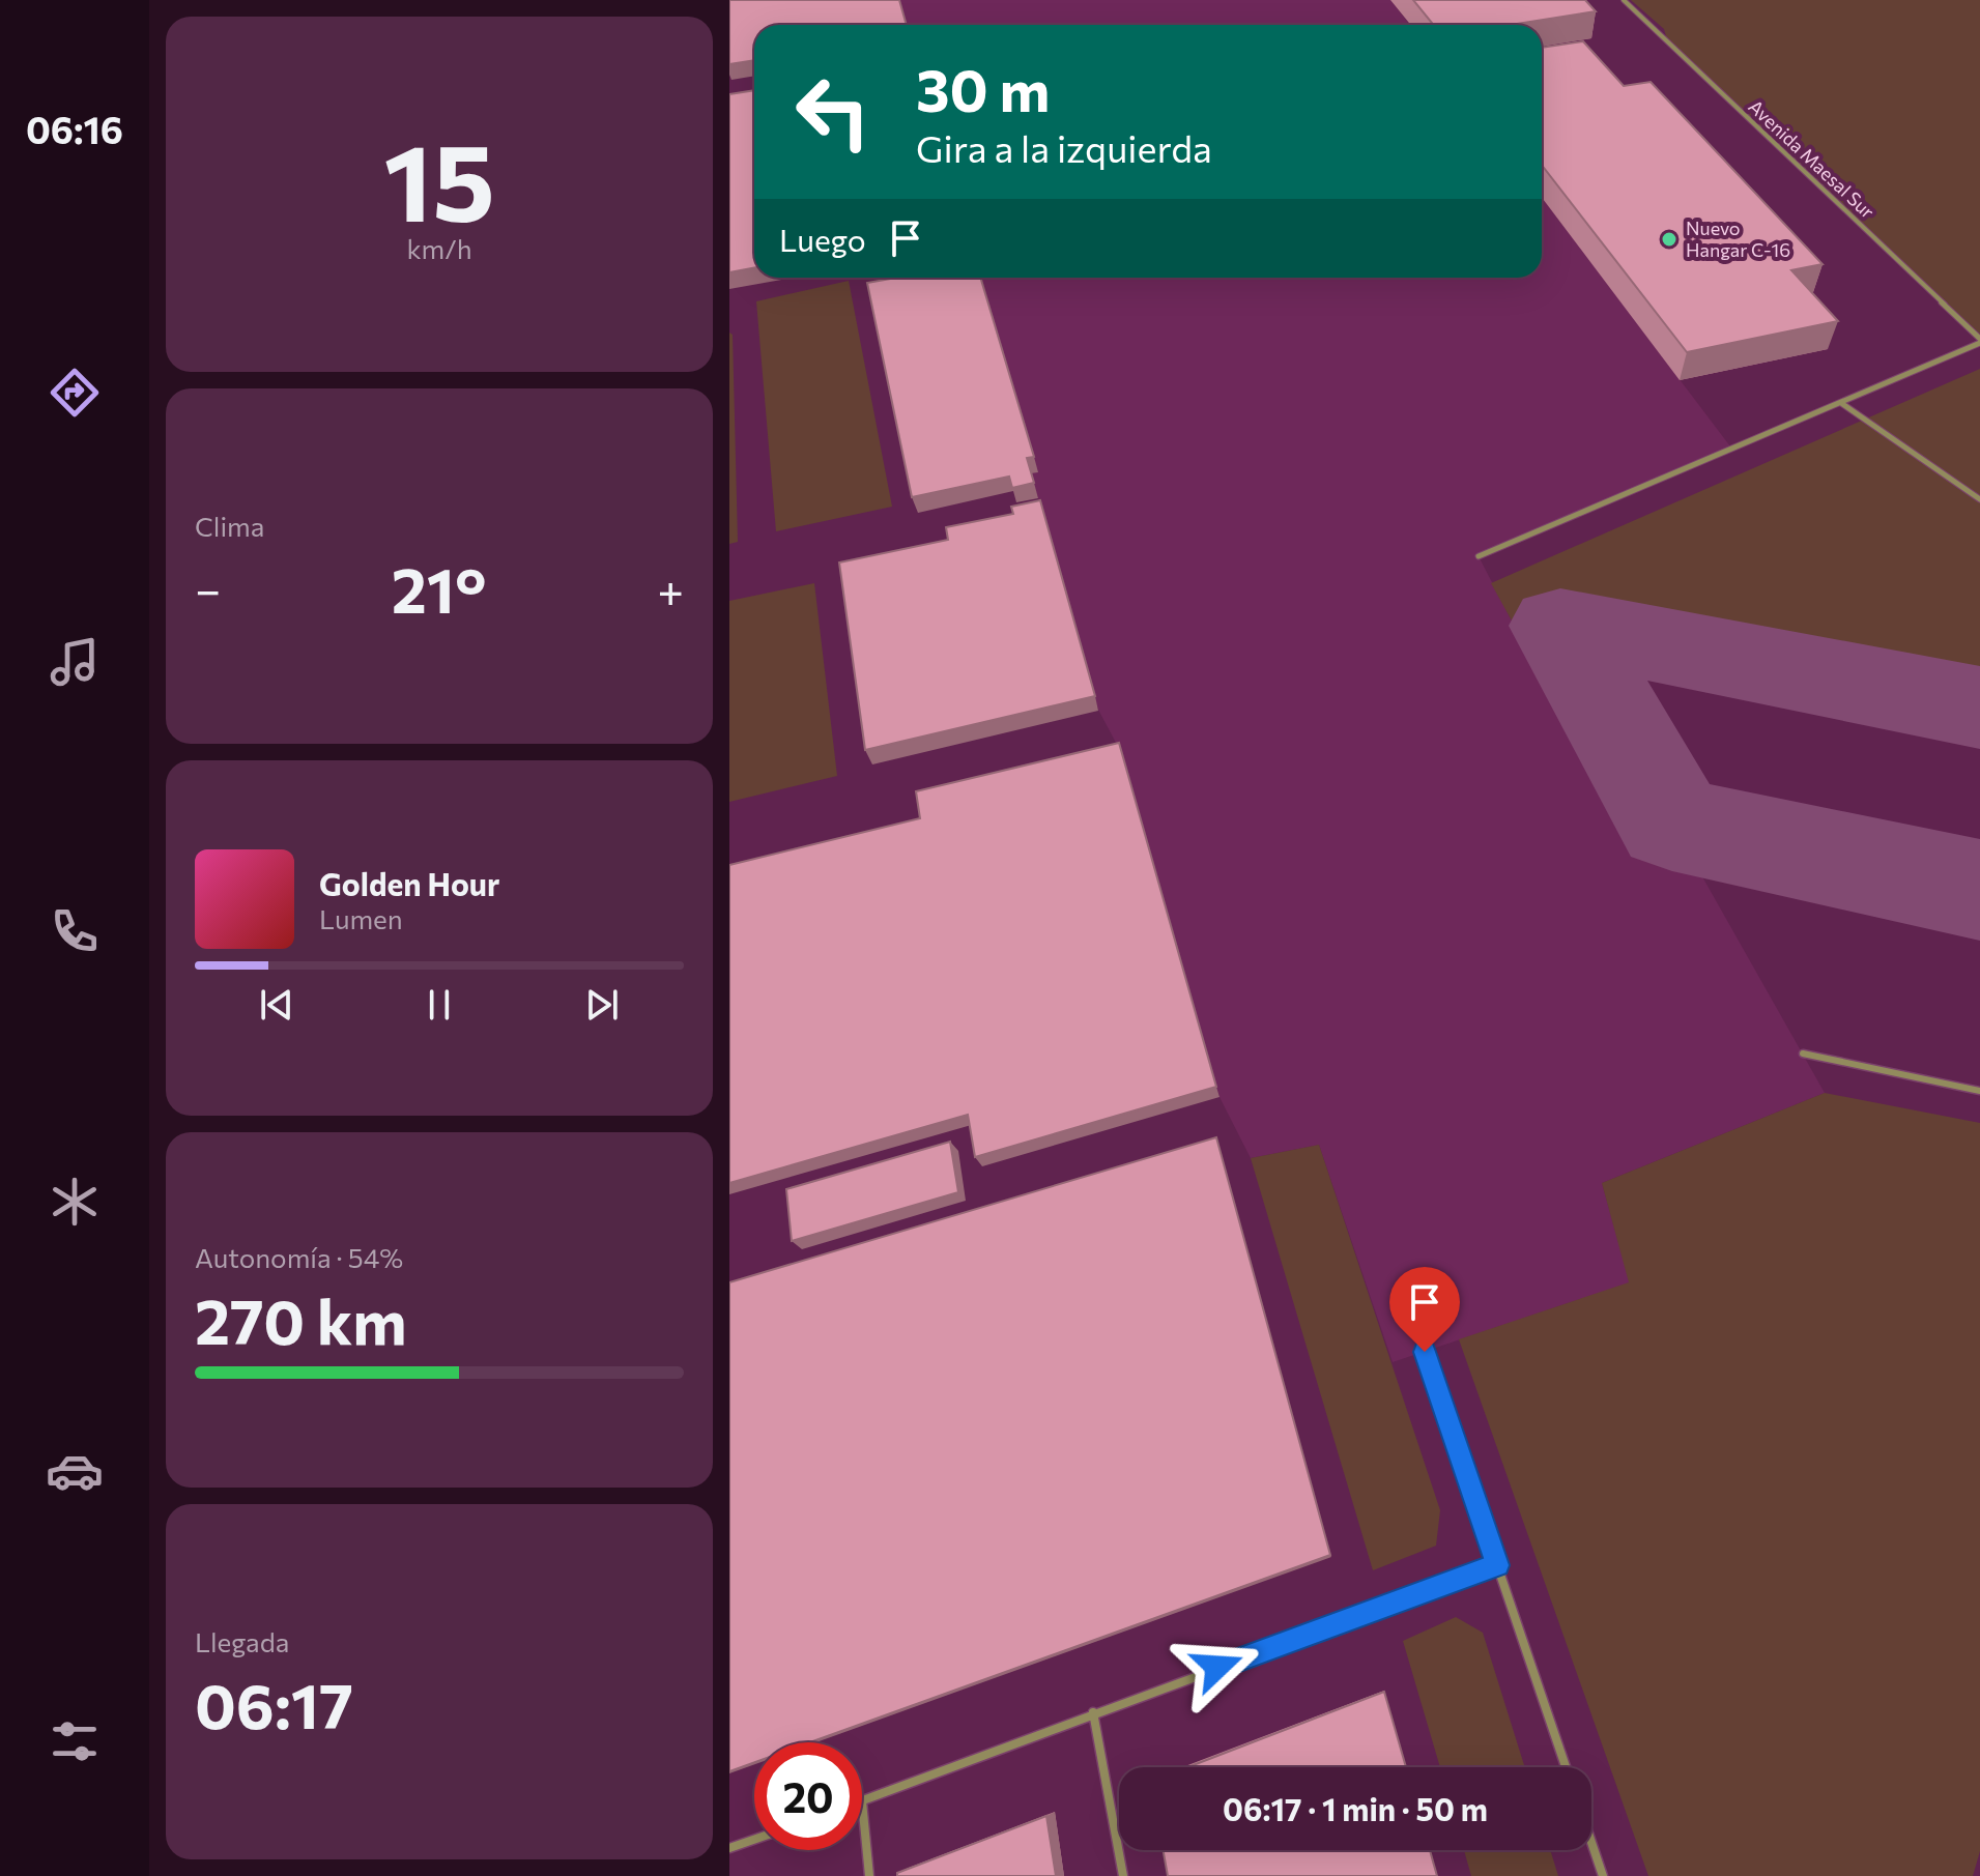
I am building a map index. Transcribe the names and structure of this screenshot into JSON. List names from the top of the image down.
{
  "streets": {
    "lane": ["Avenida Maesal Sur"]
  },
  "places": ["Nuevo Hangar C-16"],
  "page": {
    "tabs": "06:16",
    "tile": [
      ["15", "km/h"],
      "Clima",
      ["Autonomía · 54%", "270 km"],
      ["Llegada", "06:17"]
    ],
    "turn": ["30 m", "Gira a la izquierda"],
    "then": "Luego",
    "heat": ["−", "21°", "+"],
    "song": ["Golden Hour", "Lumen"],
    "limit": "20",
    "trip": "06:17 · 1 min · 50 m"
  }
}
